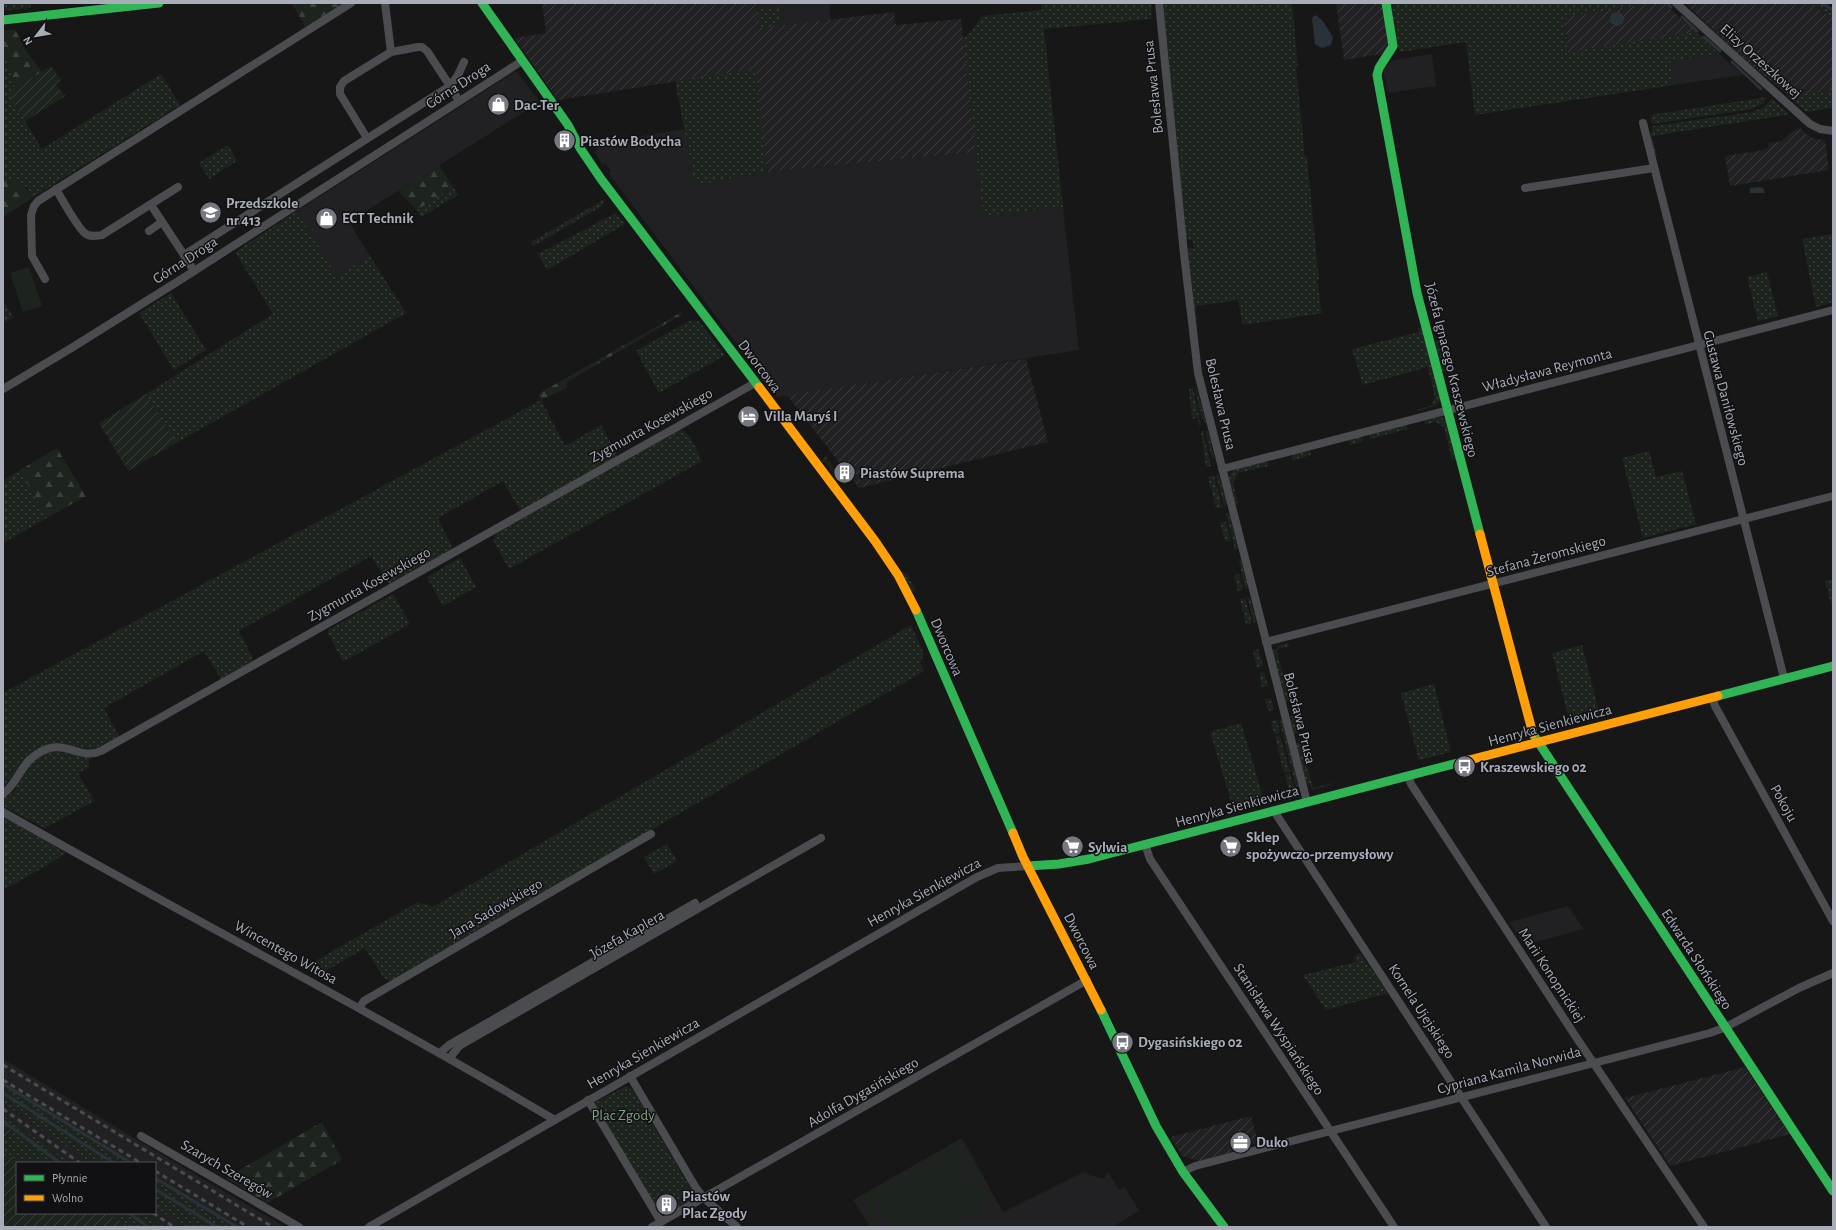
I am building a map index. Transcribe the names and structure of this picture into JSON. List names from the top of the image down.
{
  "streets": {
    "street": [
      "Elizy Orzeszkowej",
      "Górna Droga",
      "Bolesława Prusa",
      "Dworcowa",
      "Józefa Ignacego Kraszewskiego",
      "Władysława Reymonta",
      "Gustawa Daniłowskiego",
      "Zygmunta Kosewskiego",
      "Stefana Żeromskiego",
      "Henryka Sienkiewicza",
      "Pokoju",
      "Jana Sadowskiego",
      "Józefa Kaplera",
      "Wincentego Witosa",
      "Edwarda Słońskiego",
      "Marii Konopnickiej",
      "Kornela Ujejskiego",
      "Stanisława Wyspiańskiego",
      "Cypriana Kamila Norwida",
      "Adolfa Dygasińskiego",
      "Szarych Szeregów"
    ]
  },
  "crossings": [
    ["Górna Droga", "Dworcowa"],
    ["Bolesława Prusa", "Władysława Reymonta"],
    ["Bolesława Prusa", "Stefana Żeromskiego"],
    ["Bolesława Prusa", "Henryka Sienkiewicza"],
    ["Dworcowa", "Zygmunta Kosewskiego"],
    ["Dworcowa", "Henryka Sienkiewicza"],
    ["Dworcowa", "Cypriana Kamila Norwida"],
    ["Dworcowa", "Adolfa Dygasińskiego"],
    ["Józefa Ignacego Kraszewskiego", "Władysława Reymonta"],
    ["Józefa Ignacego Kraszewskiego", "Stefana Żeromskiego"],
    ["Józefa Ignacego Kraszewskiego", "Henryka Sienkiewicza"],
    ["Józefa Ignacego Kraszewskiego", "Edwarda Słońskiego"],
    ["Władysława Reymonta", "Gustawa Daniłowskiego"],
    ["Gustawa Daniłowskiego", "Stefana Żeromskiego"],
    ["Gustawa Daniłowskiego", "Henryka Sienkiewicza"],
    ["Henryka Sienkiewicza", "Pokoju"],
    ["Henryka Sienkiewicza", "Wincentego Witosa"],
    ["Henryka Sienkiewicza", "Edwarda Słońskiego"],
    ["Henryka Sienkiewicza", "Marii Konopnickiej"],
    ["Henryka Sienkiewicza", "Kornela Ujejskiego"],
    ["Henryka Sienkiewicza", "Stanisława Wyspiańskiego"],
    ["Jana Sadowskiego", "Wincentego Witosa"],
    ["Józefa Kaplera", "Wincentego Witosa"],
    ["Edwarda Słońskiego", "Cypriana Kamila Norwida"],
    ["Marii Konopnickiej", "Cypriana Kamila Norwida"],
    ["Kornela Ujejskiego", "Cypriana Kamila Norwida"],
    ["Stanisława Wyspiańskiego", "Cypriana Kamila Norwida"]
  ],
  "parks": ["Plac Zgody"],
  "places": {
    "shop": ["Dac-Ter", "ECT Technik"],
    "building": ["Piastów Bodycha", "Piastów Suprema", "Piastów Plac Zgody"],
    "school or university": ["Przedszkole nr 413"],
    "hotel": ["Villa Maryś I"],
    "bus stop": ["Kraszewskiego 02", "Dygasińskiego 02"],
    "supermarket": ["Sklep spożywczo-przemysłowy", "Sylwia"],
    "office": ["Duko"]
  },
  "legend": ["Płynnie", "Wolno"],
  "north": "bottom left"
}
